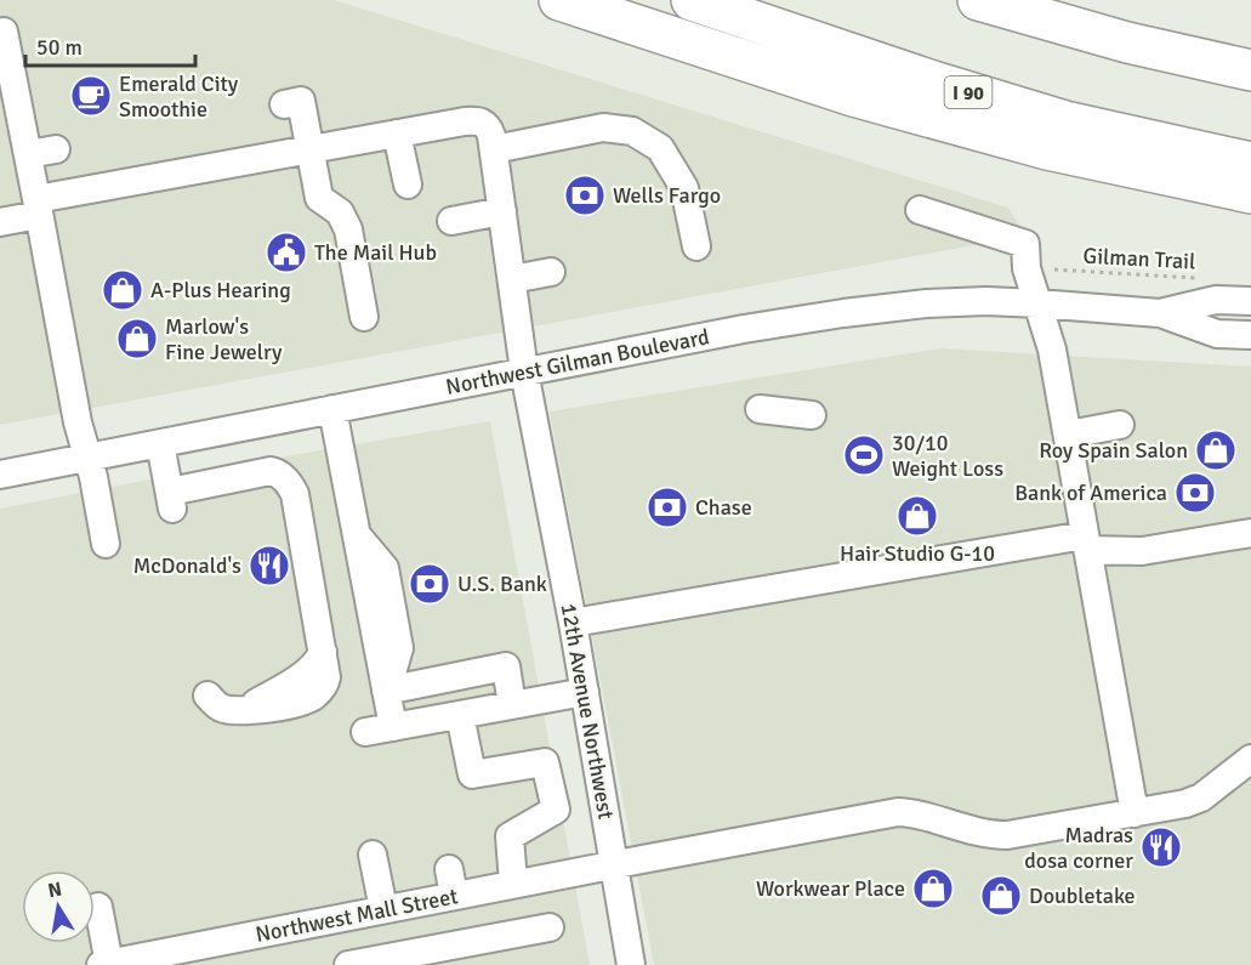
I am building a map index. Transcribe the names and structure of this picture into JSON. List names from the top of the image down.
{
  "streets": {
    "highway": ["I 90"],
    "street": ["Northwest Gilman Boulevard", "12th Avenue Northwest", "Northwest Mall Street"],
    "path": ["Gilman Trail"]
  },
  "crossings": [
    ["Northwest Gilman Boulevard", "12th Avenue Northwest"],
    ["12th Avenue Northwest", "Northwest Mall Street"]
  ],
  "places": {
    "cafe": ["Emerald City Smoothie"],
    "bank": [
      "Wells Fargo",
      "Bank of America",
      "Chase",
      "U.S. Bank"
    ],
    "public building": ["The Mail Hub"],
    "shop": [
      "A-Plus Hearing",
      "Marlow's Fine Jewelry",
      "Roy Spain Salon",
      "Hair Studio G-10",
      "Workwear Place",
      "Doubletake"
    ],
    "sports": ["30/10 Weight Loss"],
    "restaurant": ["McDonald's", "Madras dosa corner"]
  },
  "scale_bar": "50 m",
  "north": "top"
}
